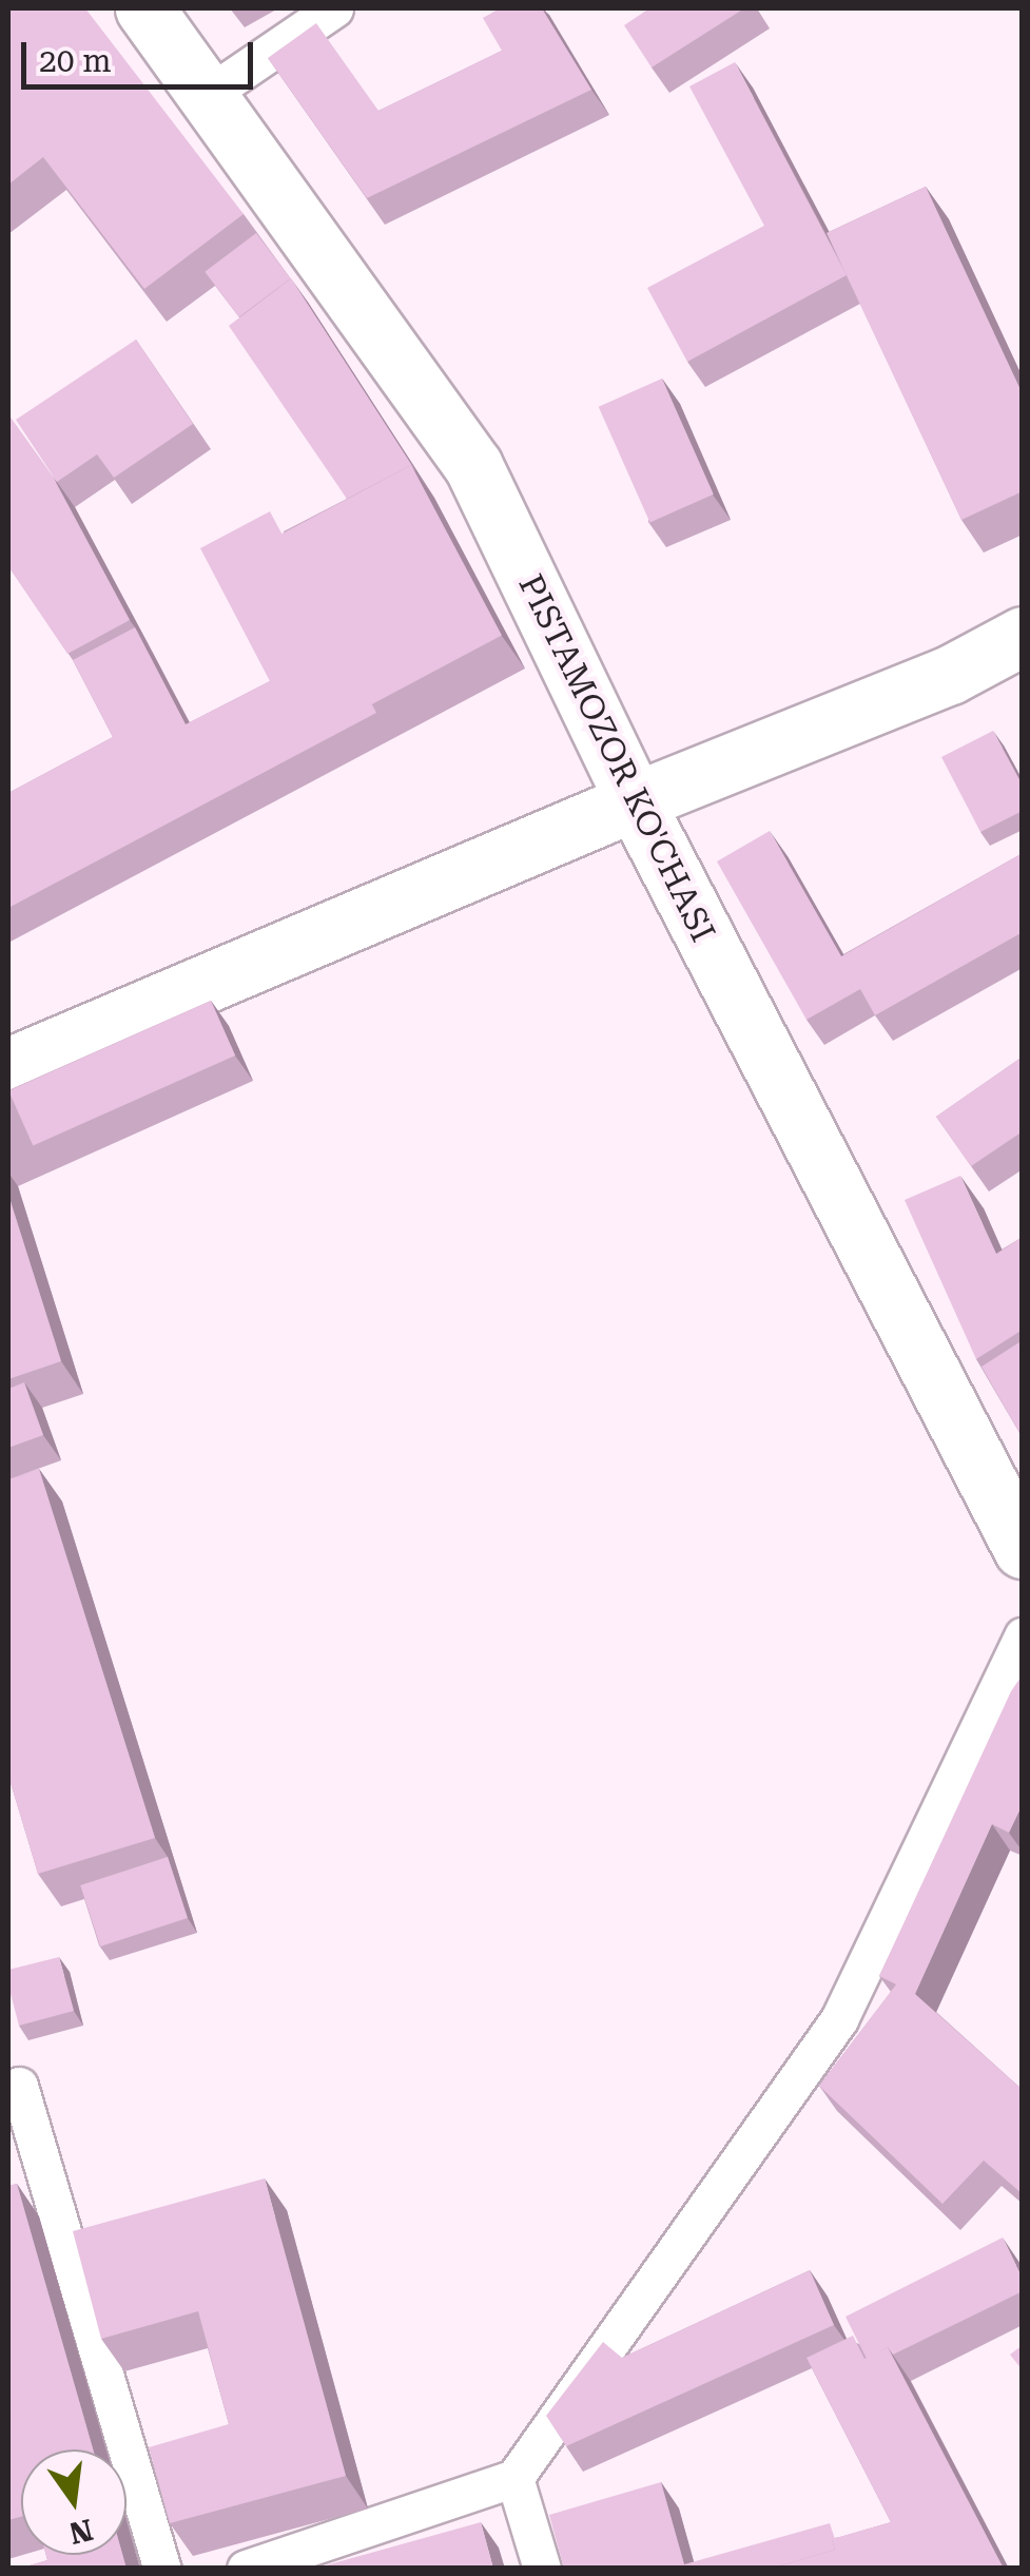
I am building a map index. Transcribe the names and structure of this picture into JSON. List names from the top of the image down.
{
  "streets": {
    "street": ["PISTAMOZOR KO'CHASI"]
  },
  "scale_bar": "20 m",
  "north": "bottom"
}
